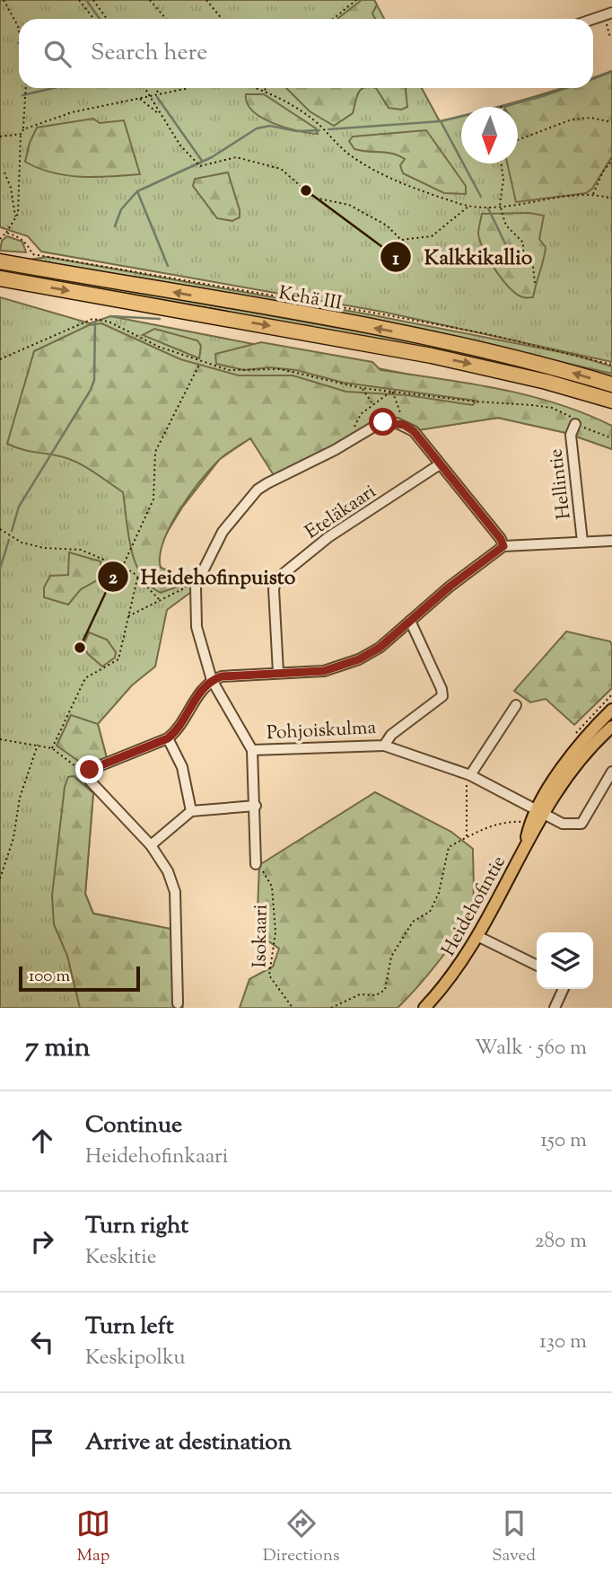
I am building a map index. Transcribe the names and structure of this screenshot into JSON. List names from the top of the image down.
{
  "streets": {
    "highway": ["Kehä III"],
    "main road": ["Heidehofintie"],
    "street": ["Hellintie", "Eteläkaari", "Pohjoiskulma"],
    "path": ["Isokaari"]
  },
  "places": ["Kalkkikallio", "Heidehofinpuisto"],
  "scale_bar": "100 m",
  "north": "bottom",
  "page": {
    "search": "Search here",
    "scale": "100 m",
    "heading": ["7 min", "Walk · 560 m"],
    "list": [
      ["Continue", "Heidehofinkaari", "150 m"],
      ["Turn right", "Keskitie", "280 m"],
      ["Turn left", "Keskipolku", "130 m"],
      "Arrive at destination"
    ],
    "nav": ["Map", "Directions", "Saved"]
  }
}
